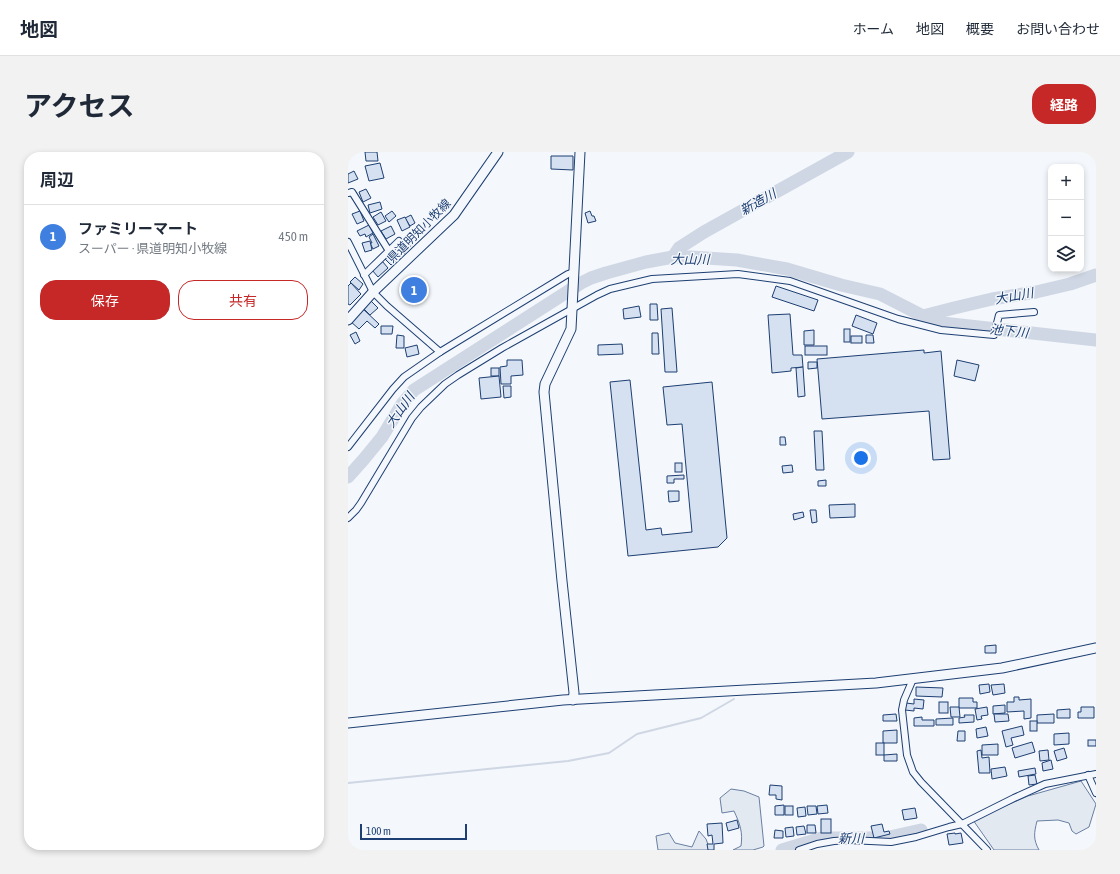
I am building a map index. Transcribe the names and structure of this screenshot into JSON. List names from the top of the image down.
{
  "streets": {
    "street": ["県道明知小牧線"]
  },
  "water": [
    "新造川",
    "大山川",
    "池下川",
    "新川"
  ],
  "scale_bar": "100 m",
  "page": {
    "header": "地図",
    "nav": [
      "ホーム",
      "地図",
      "概要",
      "お問い合わせ"
    ],
    "title": "アクセス",
    "buttons": [
      "経路",
      ["保存", "共有"]
    ],
    "heading": "周辺",
    "map_buttons": ["+", "−"],
    "list": [
      {
        "mark": "1",
        "name": "ファミリーマート",
        "note": "スーパー · 県道明知小牧線",
        "value": "450 m"
      }
    ],
    "pins": "1",
    "scale": "100 m"
  }
}
